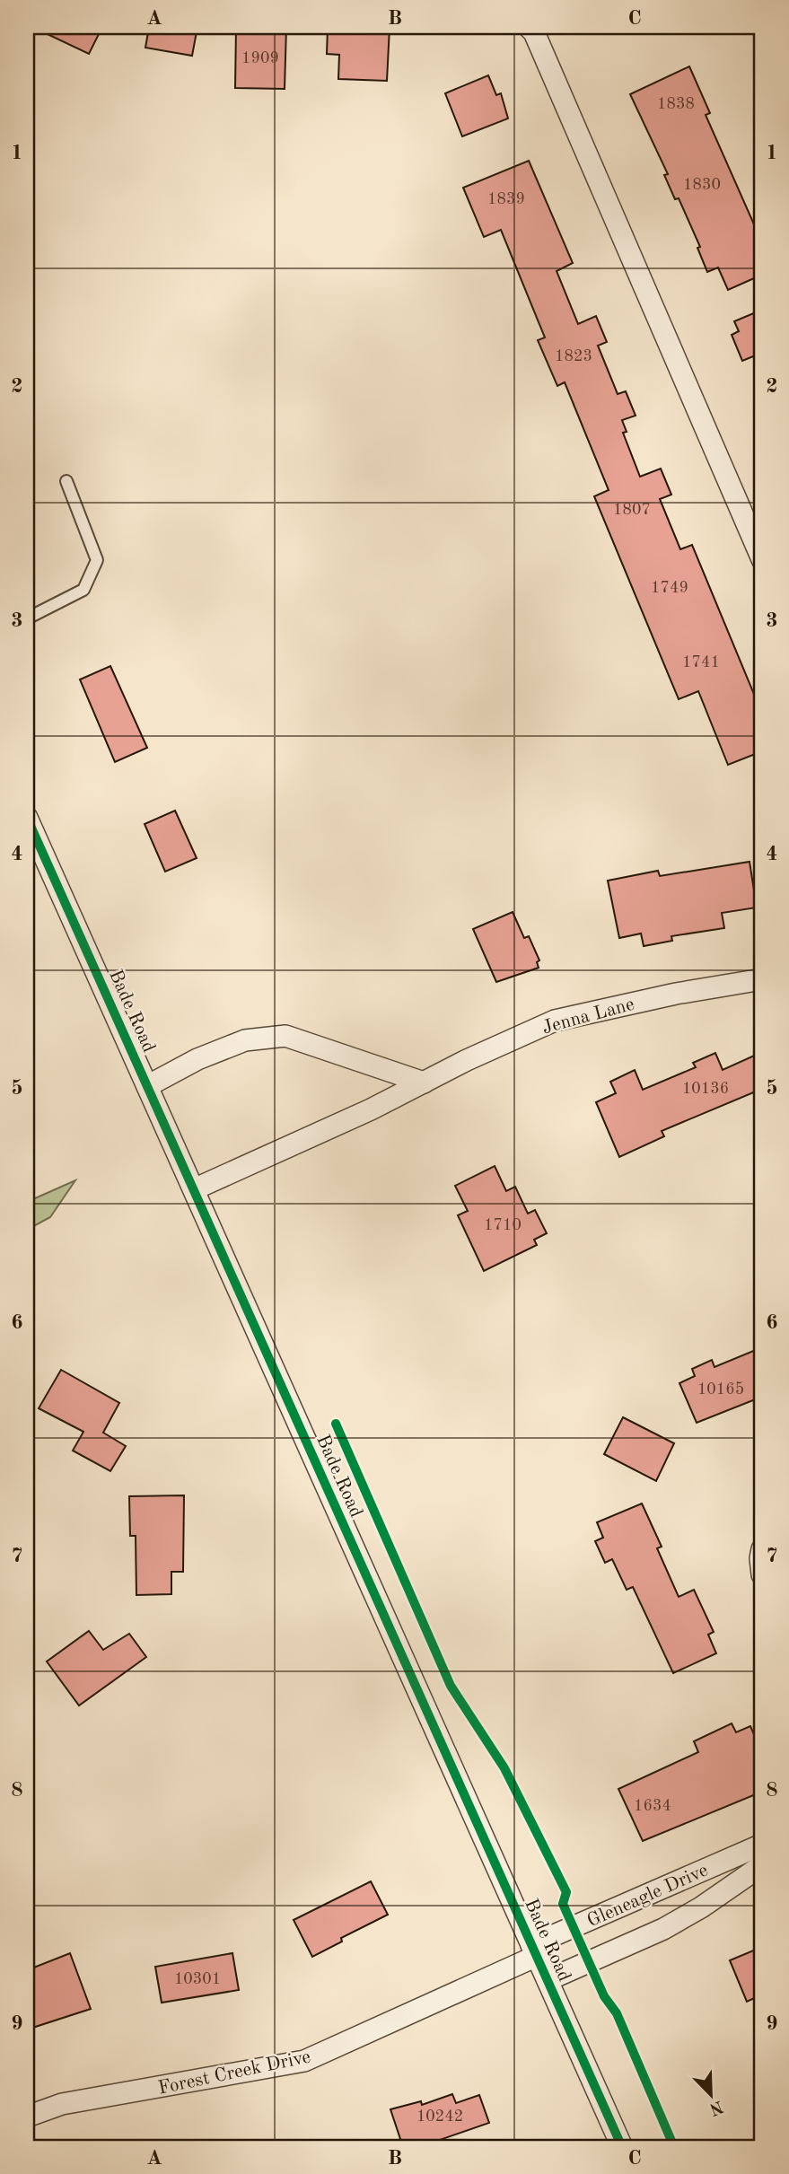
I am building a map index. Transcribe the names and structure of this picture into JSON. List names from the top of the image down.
{
  "streets": {
    "street": [
      "Bade Road",
      "Jenna Lane",
      "Gleneagle Drive",
      "Forest Creek Drive"
    ]
  },
  "crossings": [
    ["Bade Road", "Jenna Lane"],
    ["Bade Road", "Gleneagle Drive"],
    ["Bade Road", "Forest Creek Drive"],
    ["Gleneagle Drive", "Forest Creek Drive"]
  ],
  "house_numbers": [
    "1909",
    "1838",
    "1830",
    "1839",
    "1823",
    "1807",
    "1749",
    "1741",
    "10136",
    "1710",
    "10165",
    "1634",
    "10301",
    "10242"
  ],
  "north": "bottom right",
  "grid": {
    "columns": ["A", "B", "C"],
    "rows": [
      "1",
      "2",
      "3",
      "4",
      "5",
      "6",
      "7",
      "8",
      "9"
    ]
  }
}
